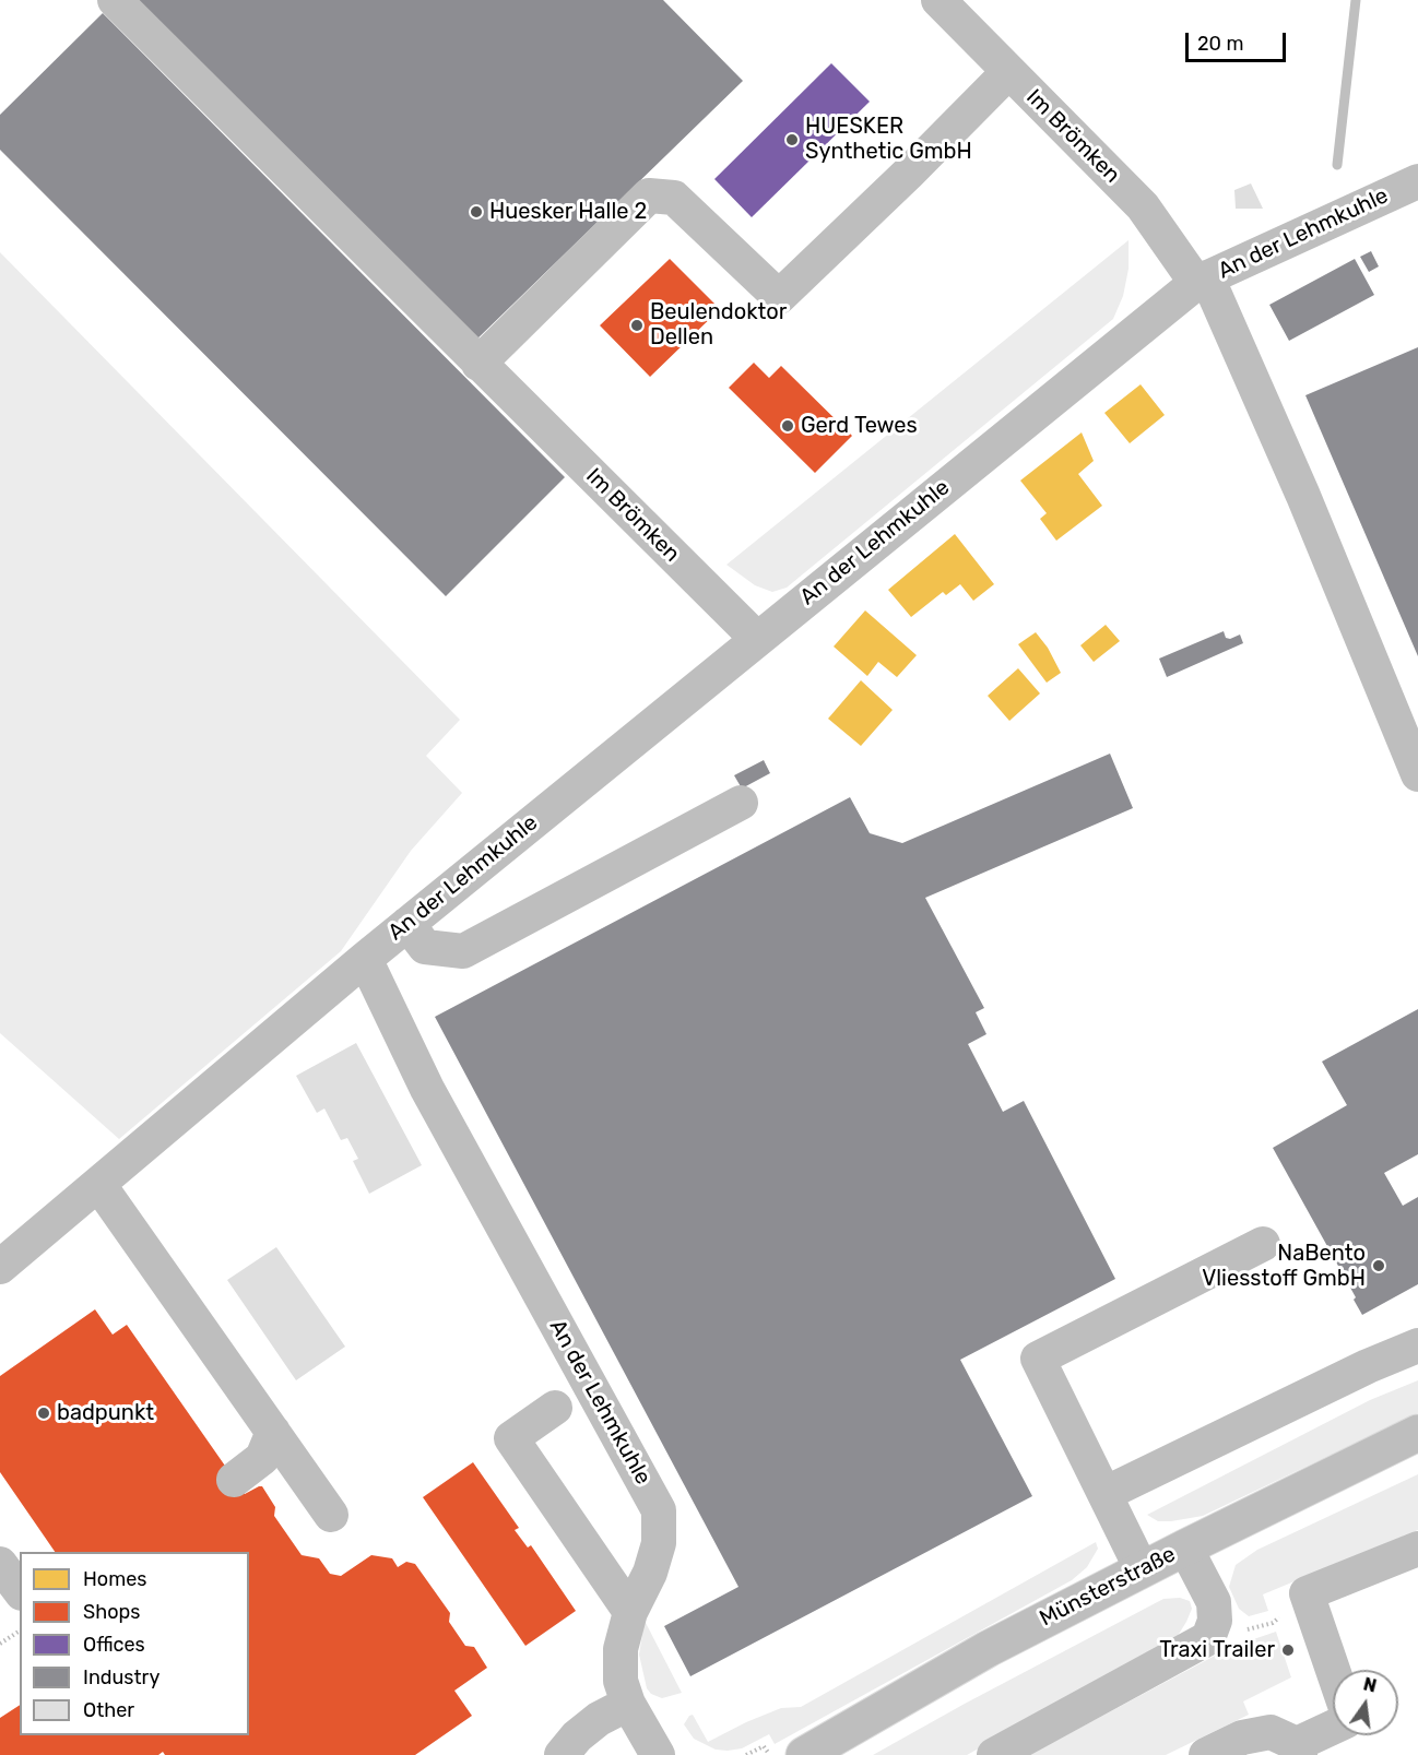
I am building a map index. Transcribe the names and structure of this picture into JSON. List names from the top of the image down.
{
  "streets": {
    "main road": ["Münsterstraße"],
    "street": ["Im Brömken", "An der Lehmkuhle"]
  },
  "crossings": [
    ["Im Brömken", "An der Lehmkuhle"]
  ],
  "places": [
    "HUESKER Synthetic GmbH",
    "Huesker Halle 2",
    "Beulendoktor Dellen",
    "Gerd Tewes",
    "NaBento Vliesstoff GmbH",
    "badpunkt",
    "Traxi Trailer"
  ],
  "legend": [
    "Homes",
    "Shops",
    "Offices",
    "Industry",
    "Other"
  ],
  "scale_bar": "20 m",
  "north": "top"
}
